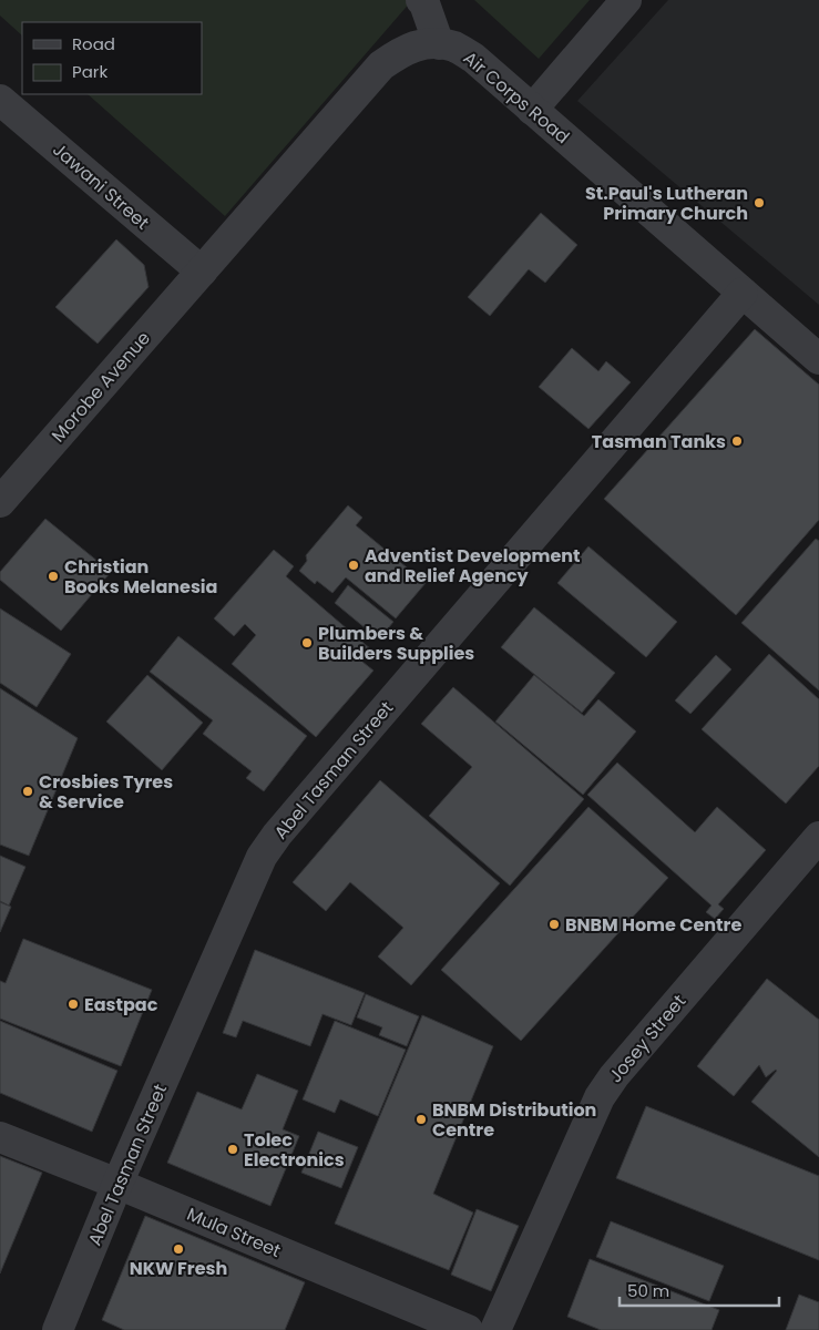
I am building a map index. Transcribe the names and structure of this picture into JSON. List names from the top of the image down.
{
  "streets": {
    "street": [
      "Air Corps Road",
      "Jawani Street",
      "Morobe Avenue",
      "Abel Tasman Street",
      "Josey Street",
      "Mula Street"
    ]
  },
  "crossings": [
    ["Air Corps Road", "Jawani Street"],
    ["Air Corps Road", "Morobe Avenue"],
    ["Air Corps Road", "Abel Tasman Street"],
    ["Jawani Street", "Morobe Avenue"],
    ["Abel Tasman Street", "Mula Street"]
  ],
  "places": [
    "St.Paul's Lutheran Primary Church",
    "Tasman Tanks",
    "Adventist Development and Relief Agency",
    "Christian Books Melanesia",
    "Plumbers & Builders Supplies",
    "Crosbies Tyres & Service",
    "BNBM Home Centre",
    "Eastpac",
    "BNBM Distribution Centre",
    "Tolec Electronics",
    "NKW Fresh"
  ],
  "legend": ["Road", "Park"],
  "scale_bar": "50 m"
}
